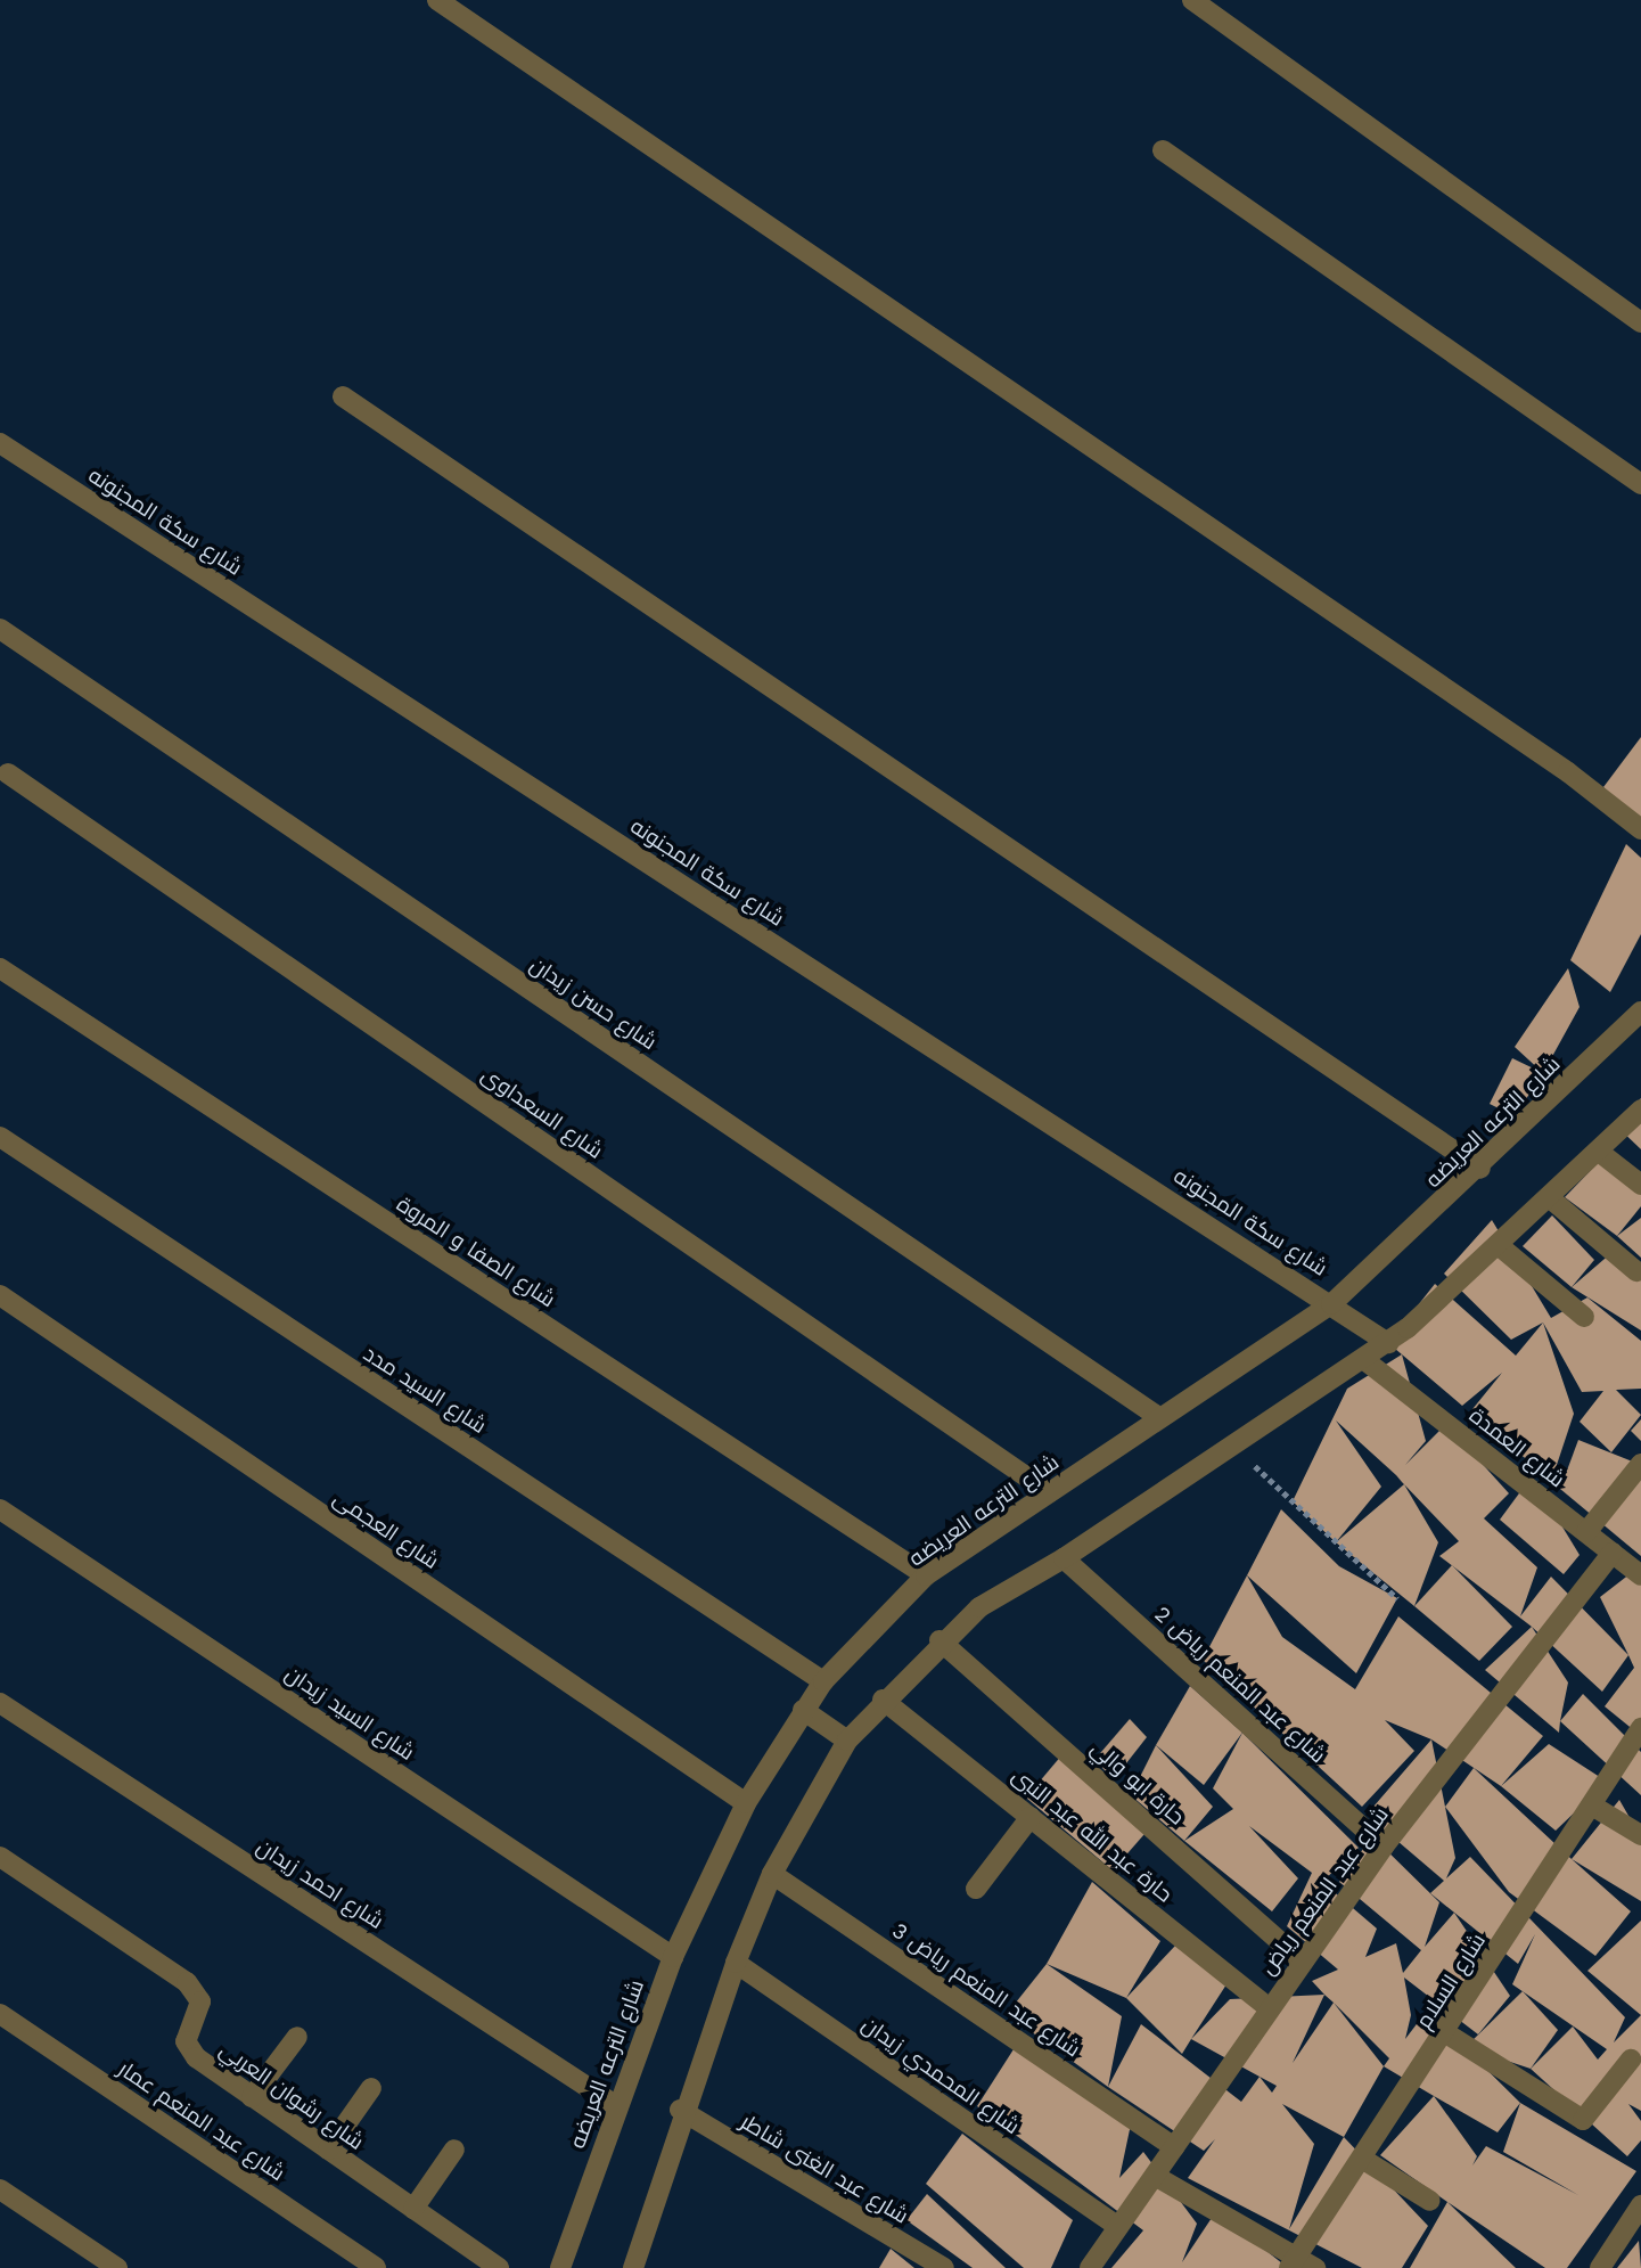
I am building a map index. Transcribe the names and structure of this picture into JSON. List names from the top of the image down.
{
  "streets": {
    "street": [
      "شارع سكة المجنونه",
      "شارع حسن زيدان",
      "شارع السعداوى",
      "شارع الترعه العريضه",
      "شارع الصفا و المروة",
      "شارع السيد مدد",
      "شارع العمدة",
      "شارع العجمى",
      "شارع عبد المنعم رياض 2",
      "شارع السيد زيدان",
      "حارة ابو والي",
      "حارة عبد الله عبد النبى",
      "شارع احمد زيدان",
      "شارع عبد المنعم رياض",
      "شارع السلام",
      "شارع عبد المنعم رياض 3",
      "شارع المحمدي زيدان",
      "شارع رشوان العربي",
      "شارع عبد المنعم عمار",
      "شارع عبد الغنى شاطر"
    ]
  },
  "crossings": [
    ["شارع سكة المجنونه", "شارع الترعه العريضه"],
    ["شارع حسن زيدان", "شارع الترعه العريضه"],
    ["شارع السعداوى", "شارع الترعه العريضه"],
    ["شارع الترعه العريضه", "شارع الصفا و المروة"],
    ["شارع الترعه العريضه", "شارع السيد مدد"],
    ["شارع الترعه العريضه", "شارع العجمى"],
    ["شارع الترعه العريضه", "شارع السيد زيدان"],
    ["شارع الترعه العريضه", "شارع احمد زيدان"],
    ["شارع العمدة", "شارع عبد المنعم رياض"],
    ["شارع عبد المنعم رياض 2", "شارع عبد المنعم رياض"],
    ["حارة ابو والي", "شارع عبد المنعم رياض"],
    ["حارة عبد الله عبد النبى", "شارع عبد المنعم رياض"],
    ["شارع عبد المنعم رياض", "شارع عبد المنعم رياض 3"],
    ["شارع عبد المنعم رياض", "شارع المحمدي زيدان"]
  ]
}
